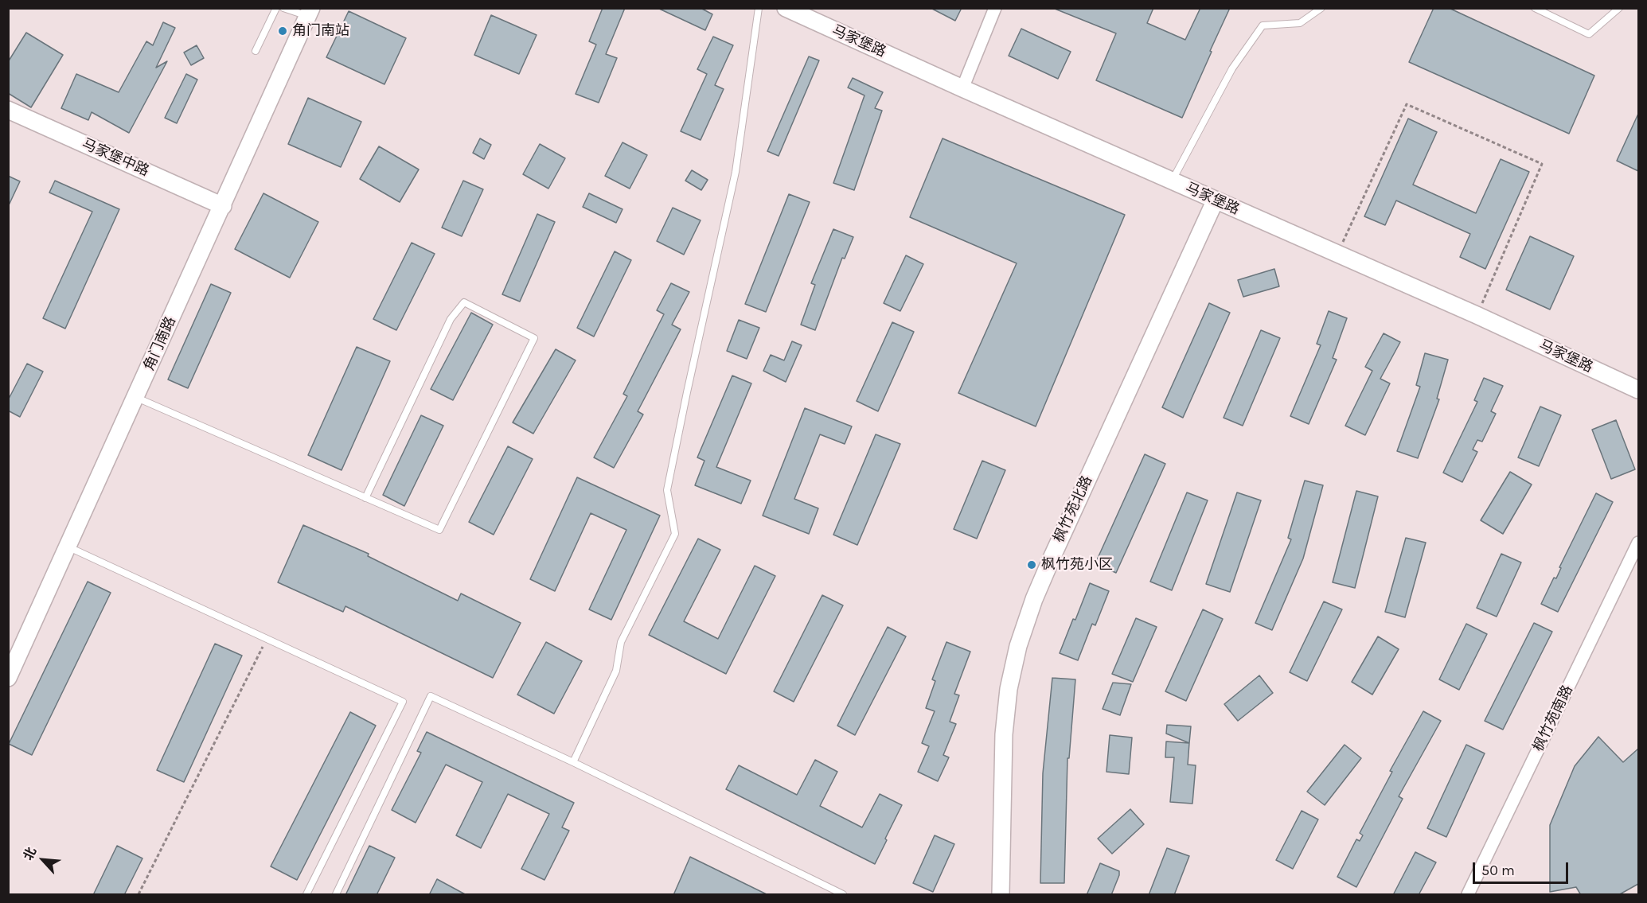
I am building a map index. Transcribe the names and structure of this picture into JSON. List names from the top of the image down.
{
  "streets": {
    "street": [
      "马家堡路",
      "马家堡中路",
      "角门南路",
      "枫竹苑北路",
      "枫竹苑南路"
    ]
  },
  "crossings": [
    ["马家堡路", "枫竹苑北路"],
    ["马家堡中路", "角门南路"]
  ],
  "places": ["角门南站", "枫竹苑小区"],
  "scale_bar": "50 m",
  "north": "top left"
}
